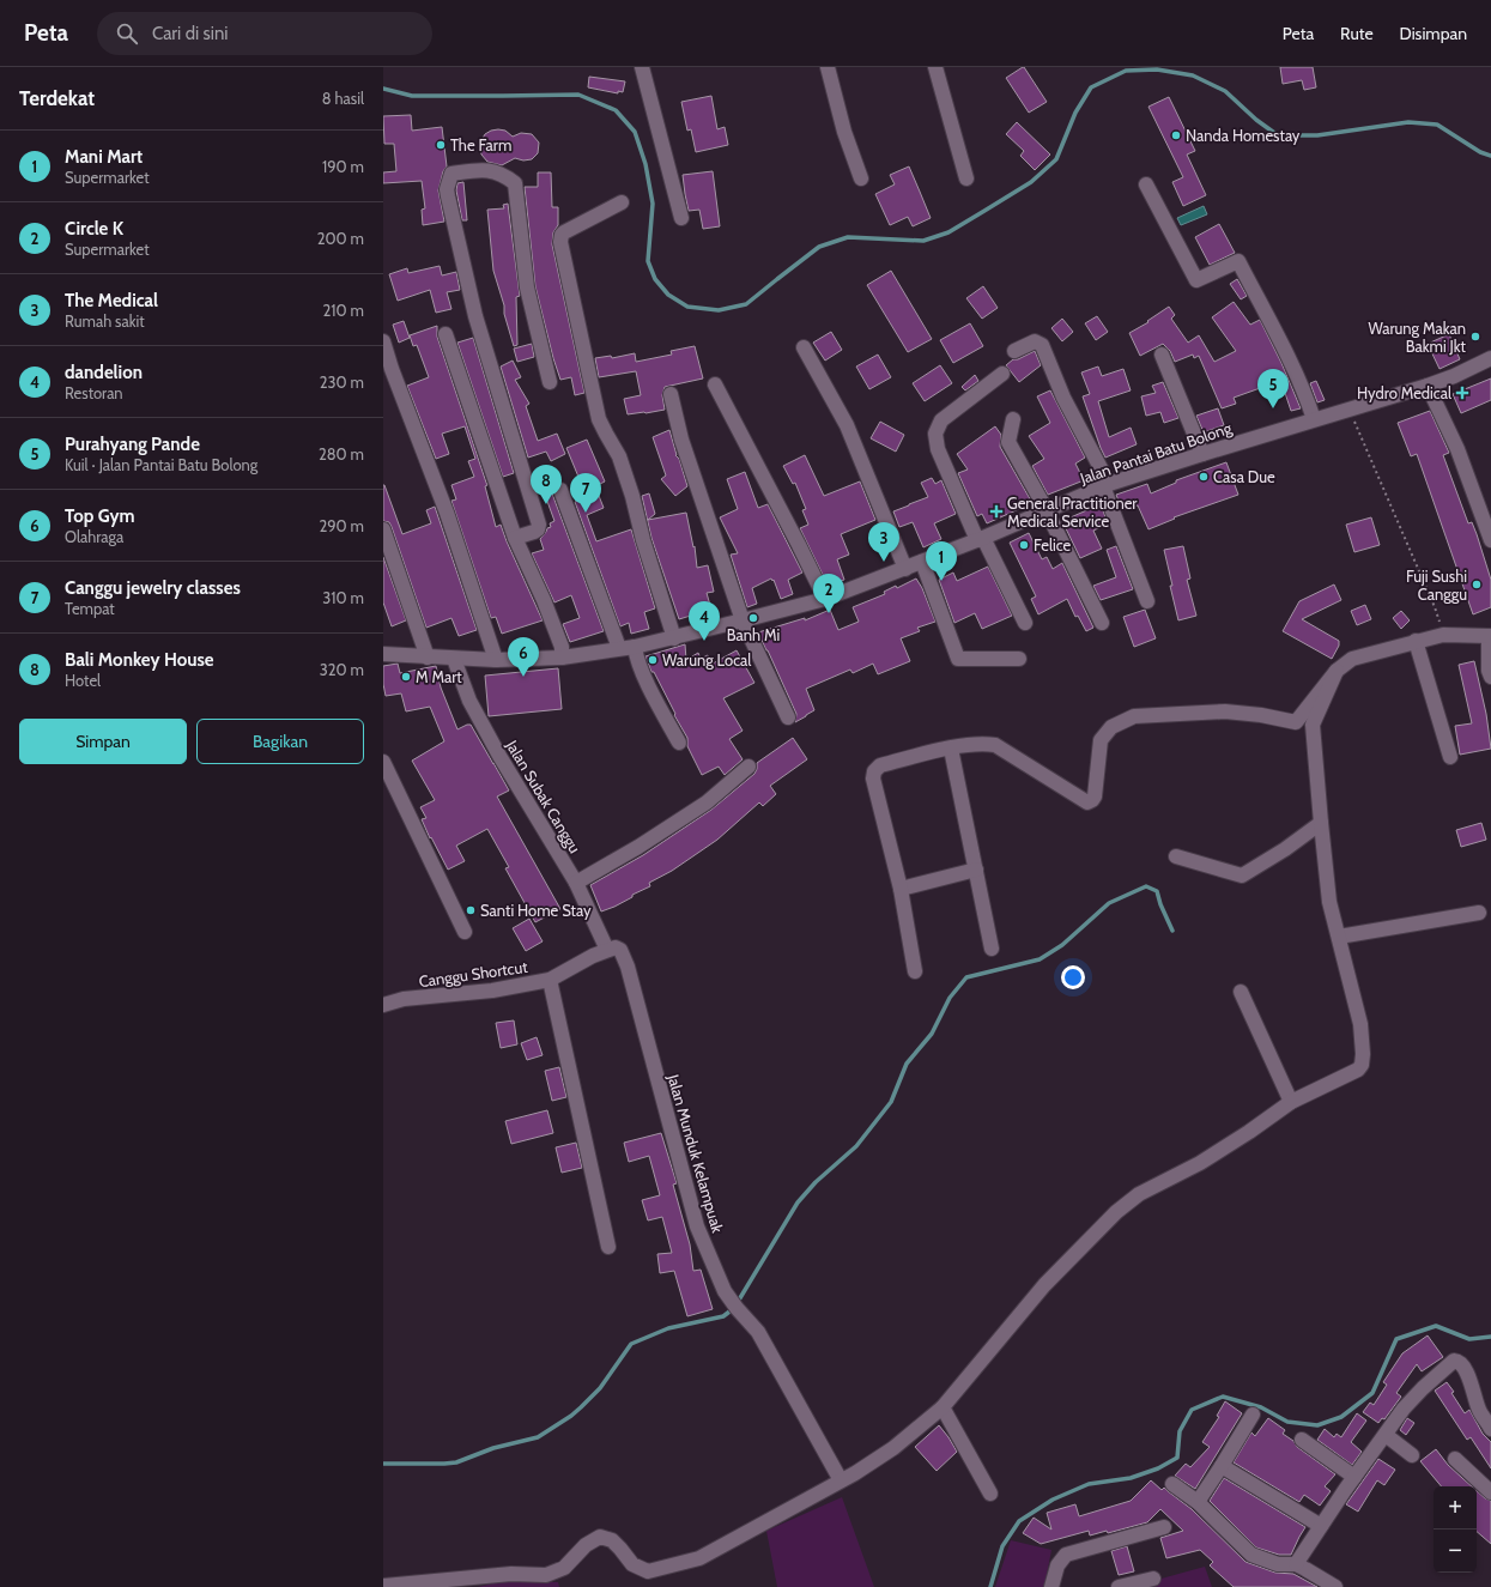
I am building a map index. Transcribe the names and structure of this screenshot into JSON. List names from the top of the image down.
{
  "streets": {
    "street": [
      "Jalan Pantai Batu Bolong",
      "Jalan Subak Canggu",
      "Canggu Shortcut",
      "Jalan Munduk Kelampuak"
    ]
  },
  "crossings": [
    ["Jalan Pantai Batu Bolong", "Jalan Subak Canggu"],
    ["Jalan Subak Canggu", "Canggu Shortcut"],
    ["Jalan Subak Canggu", "Jalan Munduk Kelampuak"],
    ["Canggu Shortcut", "Jalan Munduk Kelampuak"]
  ],
  "places": {
    "other": [
      "Nanda Homestay",
      "The Farm",
      "Warung Makan Bakmi Jkt",
      "Casa Due",
      "Felice",
      "Fuji Sushi Canggu",
      "Banh Mi",
      "Warung Local",
      "M Mart",
      "Santi Home Stay"
    ],
    "health": ["Hydro Medical", "General Practitioner Medical Service"]
  },
  "page": {
    "header": "Peta",
    "search": "Cari di sini",
    "nav": ["Peta", "Rute", "Disimpan"],
    "heading": ["Terdekat", "8 hasil"],
    "list": [
      {
        "mark": "1",
        "name": "Mani Mart",
        "note": "Supermarket",
        "value": "190 m"
      },
      {
        "mark": "2",
        "name": "Circle K",
        "note": "Supermarket",
        "value": "200 m"
      },
      {
        "mark": "3",
        "name": "The Medical",
        "note": "Rumah sakit",
        "value": "210 m"
      },
      {
        "mark": "4",
        "name": "dandelion",
        "note": "Restoran",
        "value": "230 m"
      },
      {
        "mark": "5",
        "name": "Purahyang Pande",
        "note": "Kuil · Jalan Pantai Batu Bolong",
        "value": "280 m"
      },
      {
        "mark": "6",
        "name": "Top Gym",
        "note": "Olahraga",
        "value": "290 m"
      },
      {
        "mark": "7",
        "name": "Canggu jewelry classes",
        "note": "Tempat",
        "value": "310 m"
      },
      {
        "mark": "8",
        "name": "Bali Monkey House",
        "note": "Hotel",
        "value": "320 m"
      }
    ],
    "pins": [
      "5",
      "8",
      "7",
      "3",
      "1",
      "2",
      "4",
      "6"
    ],
    "buttons": ["Simpan", "Bagikan"],
    "map_buttons": ["+", "−"]
  }
}
